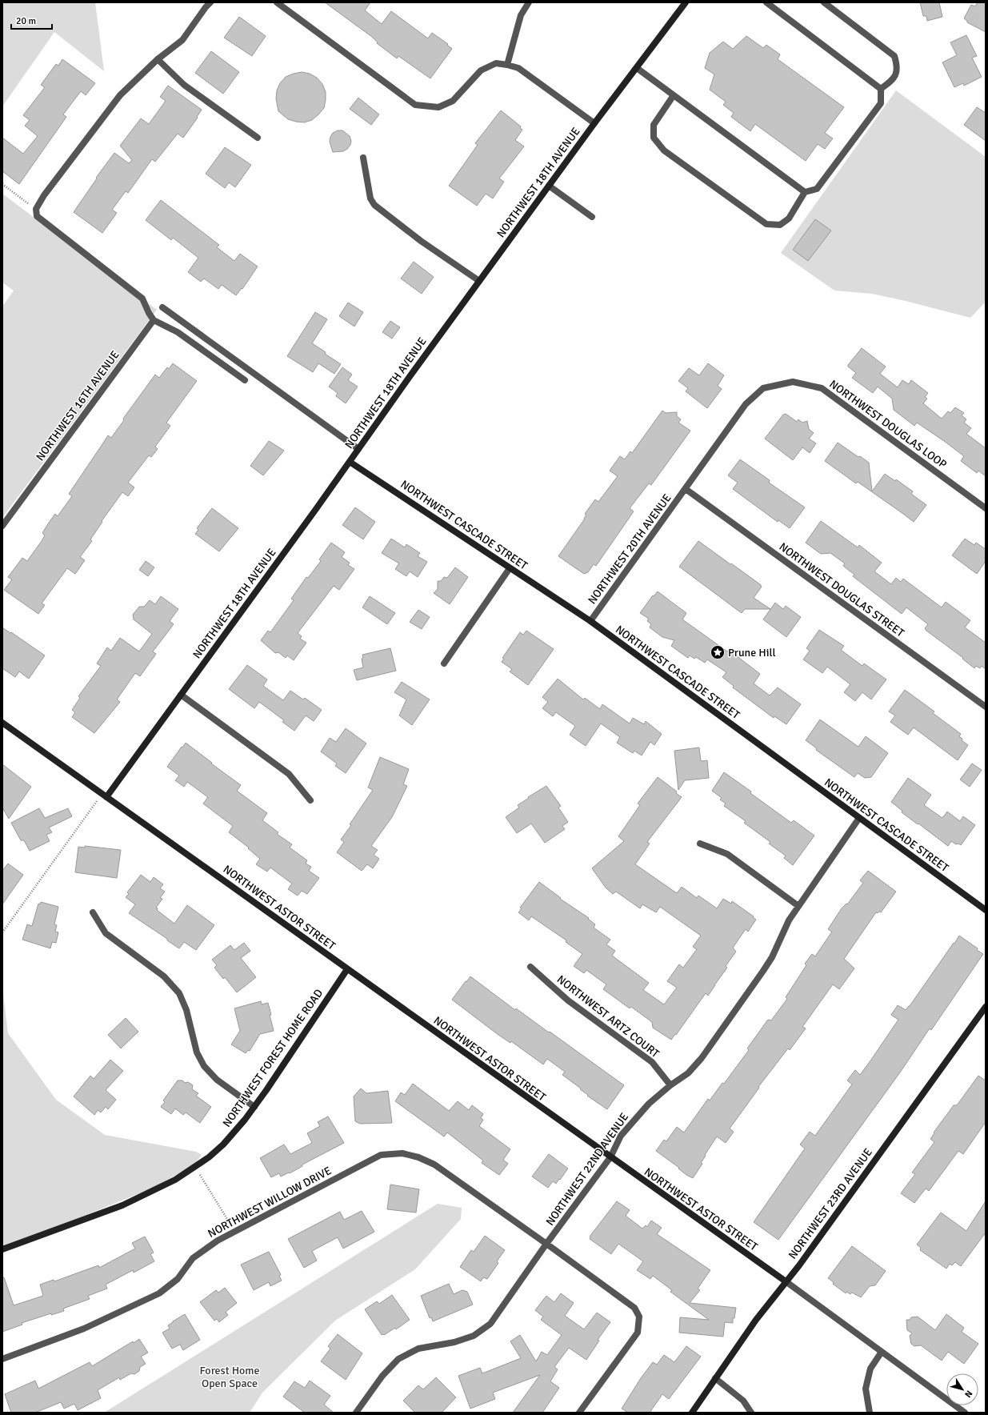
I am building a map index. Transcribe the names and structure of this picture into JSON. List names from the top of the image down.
{
  "streets": {
    "street": [
      "NORTHWEST 18TH AVENUE",
      "NORTHWEST 16TH AVENUE",
      "NORTHWEST DOUGLAS LOOP",
      "NORTHWEST CASCADE STREET",
      "NORTHWEST 20TH AVENUE",
      "NORTHWEST DOUGLAS STREET",
      "NORTHWEST ASTOR STREET",
      "NORTHWEST ARTZ COURT",
      "NORTHWEST FOREST HOME ROAD",
      "NORTHWEST 22ND AVENUE",
      "NORTHWEST WILLOW DRIVE",
      "NORTHWEST 23RD AVENUE"
    ]
  },
  "crossings": [
    ["NORTHWEST 18TH AVENUE", "NORTHWEST CASCADE STREET"],
    ["NORTHWEST 18TH AVENUE", "NORTHWEST ASTOR STREET"],
    ["NORTHWEST DOUGLAS LOOP", "NORTHWEST 20TH AVENUE"],
    ["NORTHWEST DOUGLAS LOOP", "NORTHWEST DOUGLAS STREET"],
    ["NORTHWEST CASCADE STREET", "NORTHWEST 20TH AVENUE"],
    ["NORTHWEST CASCADE STREET", "NORTHWEST 22ND AVENUE"],
    ["NORTHWEST 20TH AVENUE", "NORTHWEST DOUGLAS STREET"],
    ["NORTHWEST ASTOR STREET", "NORTHWEST FOREST HOME ROAD"],
    ["NORTHWEST ASTOR STREET", "NORTHWEST 22ND AVENUE"],
    ["NORTHWEST ASTOR STREET", "NORTHWEST 23RD AVENUE"],
    ["NORTHWEST ARTZ COURT", "NORTHWEST 22ND AVENUE"],
    ["NORTHWEST 22ND AVENUE", "NORTHWEST WILLOW DRIVE"]
  ],
  "parks": ["Forest Home Open Space"],
  "places": {
    "place": ["Prune Hill"]
  },
  "scale_bar": "20 m",
  "north": "bottom right"
}
